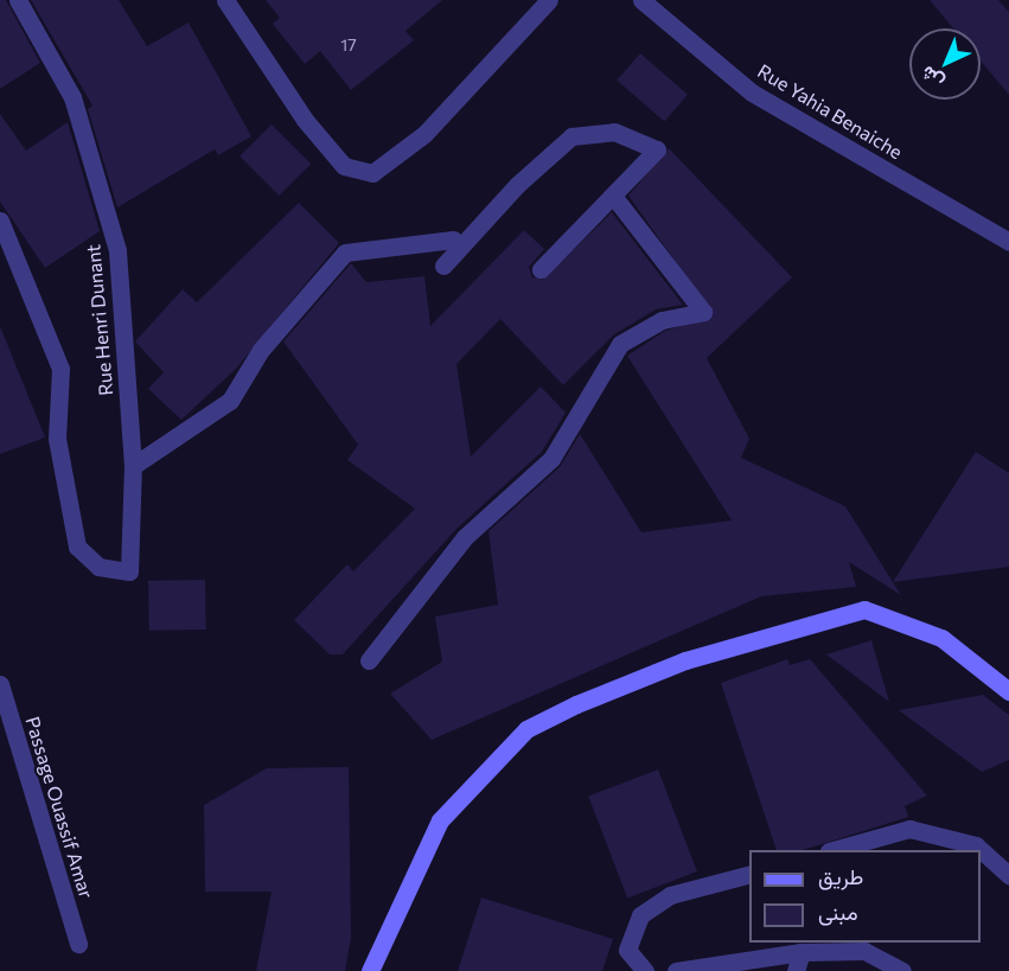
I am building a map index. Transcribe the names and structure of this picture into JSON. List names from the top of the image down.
{
  "streets": {
    "street": ["Rue Yahia Benaiche", "Rue Henri Dunant", "Passage Ouassif Amar"]
  },
  "house_numbers": ["17"],
  "legend": ["طريق", "مبنى"],
  "north": "bottom left"
}
